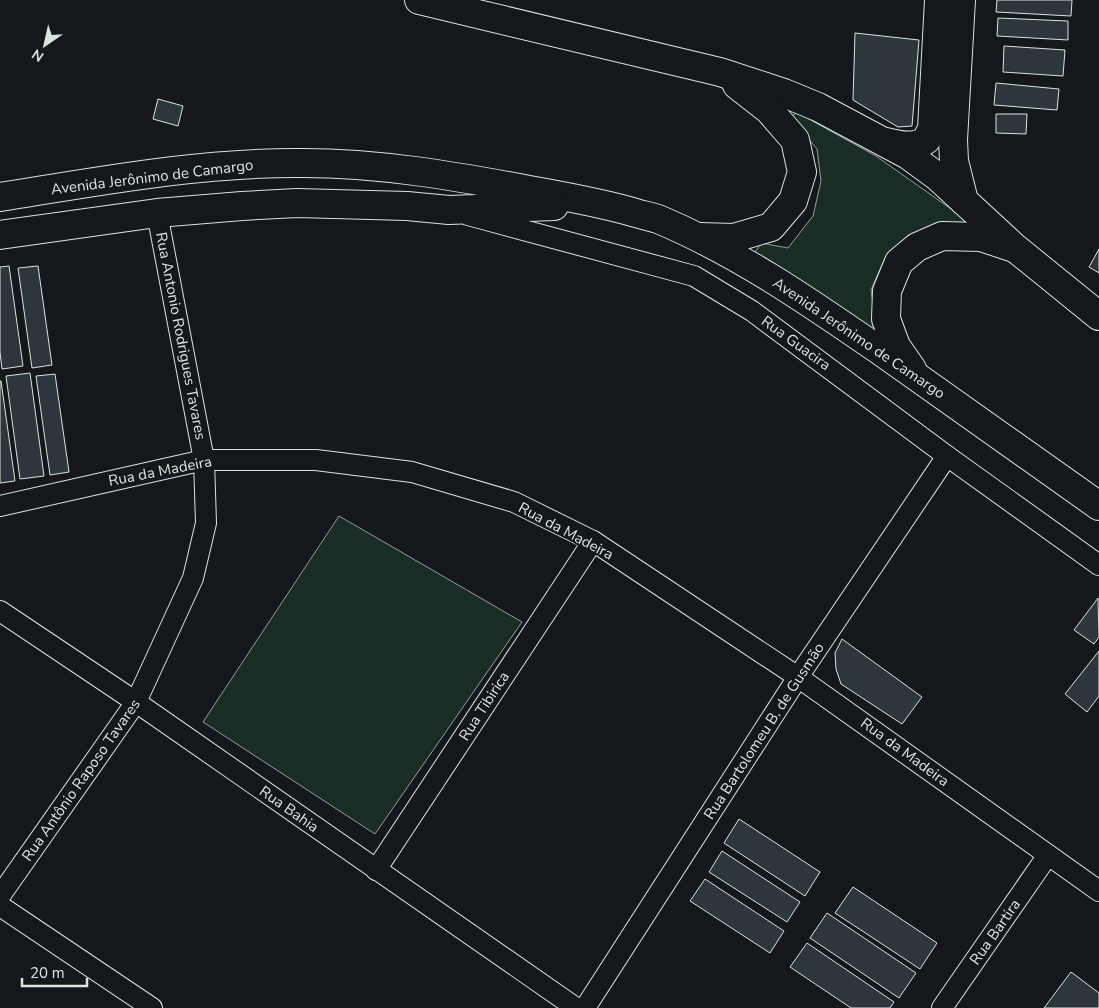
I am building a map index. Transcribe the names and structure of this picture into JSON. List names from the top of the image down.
{
  "streets": {
    "main road": ["Avenida Jerônimo de Camargo"],
    "street": [
      "Rua Antonio Rodrigues Tavares",
      "Rua Guacira",
      "Rua da Madeira",
      "Rua Tibirica",
      "Rua Bartolomeu B. de Gusmão",
      "Rua Antônio Raposo Tavares",
      "Rua Bahia",
      "Rua Bartira"
    ]
  },
  "crossings": [
    ["Avenida Jerônimo de Camargo", "Rua Antonio Rodrigues Tavares"],
    ["Avenida Jerônimo de Camargo", "Rua Guacira"],
    ["Rua Antonio Rodrigues Tavares", "Rua da Madeira"],
    ["Rua Antonio Rodrigues Tavares", "Rua Antônio Raposo Tavares"],
    ["Rua Guacira", "Rua Bartolomeu B. de Gusmão"],
    ["Rua da Madeira", "Rua Tibirica"],
    ["Rua da Madeira", "Rua Bartolomeu B. de Gusmão"],
    ["Rua da Madeira", "Rua Antônio Raposo Tavares"],
    ["Rua da Madeira", "Rua Bartira"],
    ["Rua Tibirica", "Rua Bahia"],
    ["Rua Antônio Raposo Tavares", "Rua Bahia"]
  ],
  "scale_bar": "20 m",
  "north": "bottom left"
}
